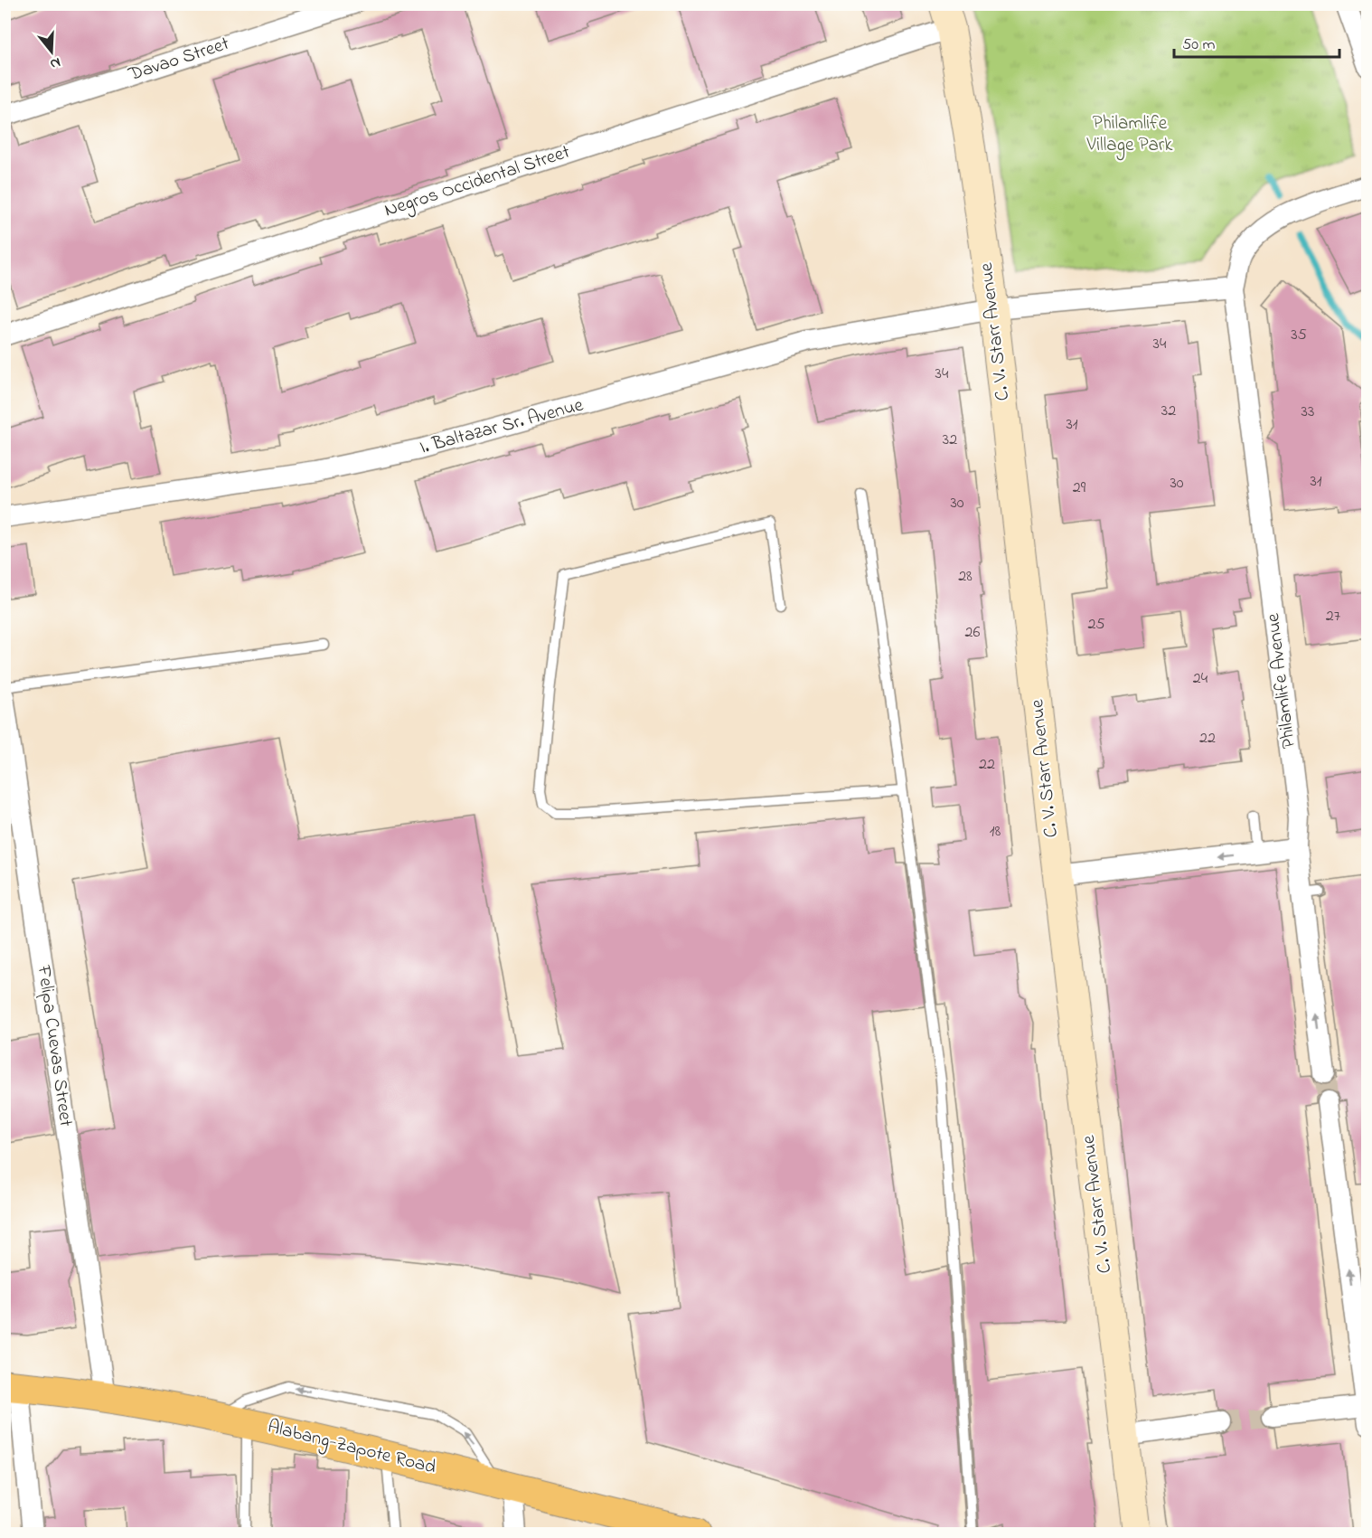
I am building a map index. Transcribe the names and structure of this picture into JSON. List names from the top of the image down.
{
  "streets": {
    "highway": ["Alabang-Zapote Road"],
    "main road": ["C. V. Starr Avenue"],
    "street": [
      "Davao Street",
      "Negros Occidental Street",
      "I. Baltazar Sr. Avenue",
      "Philamlife Avenue",
      "Felipa Cuevas Street"
    ]
  },
  "crossings": [
    ["Negros Occidental Street", "C. V. Starr Avenue"],
    ["C. V. Starr Avenue", "I. Baltazar Sr. Avenue"],
    ["I. Baltazar Sr. Avenue", "Philamlife Avenue"],
    ["Felipa Cuevas Street", "Alabang-Zapote Road"]
  ],
  "parks": ["Philamlife Village Park"],
  "house_numbers": [
    "35",
    "34",
    "34",
    "32",
    "33",
    "31",
    "32",
    "31",
    "30",
    "29",
    "30",
    "28",
    "27",
    "25",
    "26",
    "24",
    "22",
    "22",
    "18"
  ],
  "scale_bar": "50 m",
  "north": "bottom"
}
